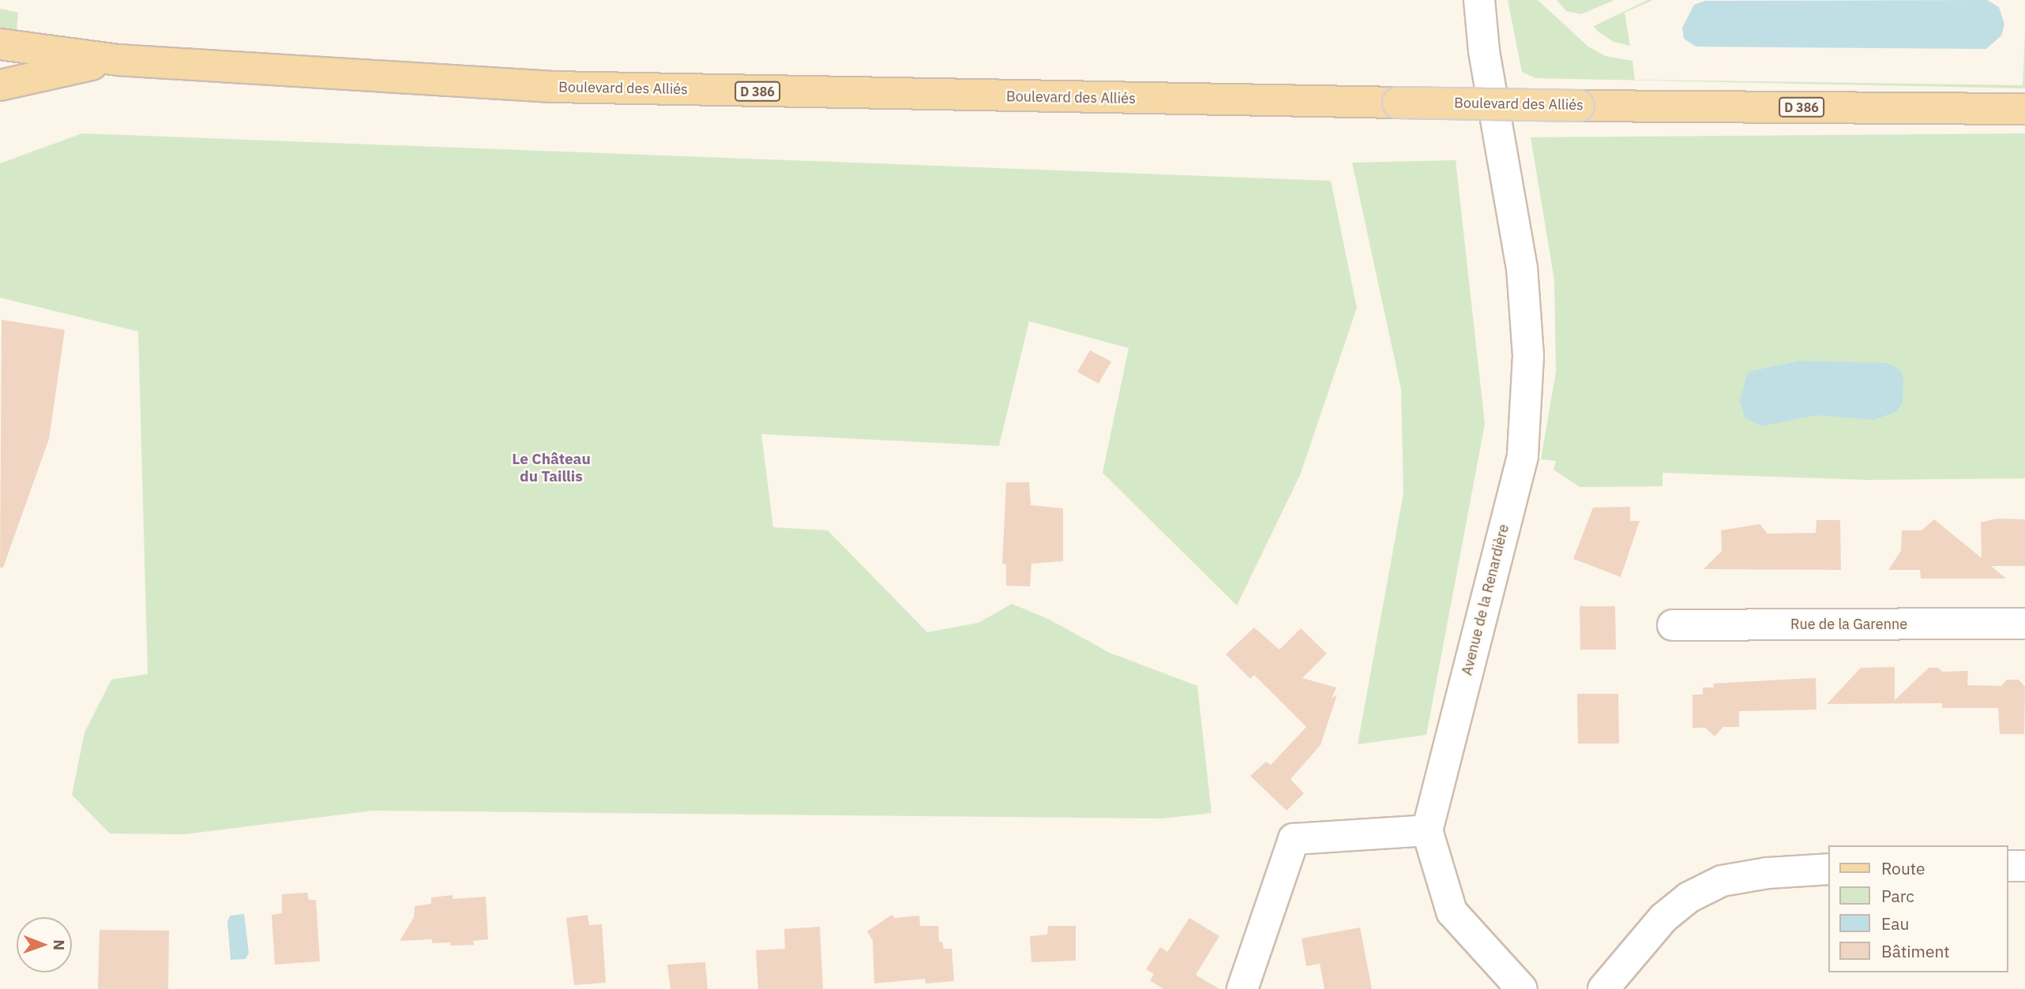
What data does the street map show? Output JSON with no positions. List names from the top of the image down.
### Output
{
  "streets": {
    "main road": ["Boulevard des Alliés", "D 386"],
    "street": ["Avenue de la Renardière", "Rue de la Garenne"]
  },
  "districts": ["Le Château du Taillis"],
  "legend": [
    "Route",
    "Parc",
    "Eau",
    "Bâtiment"
  ],
  "north": "right"
}
